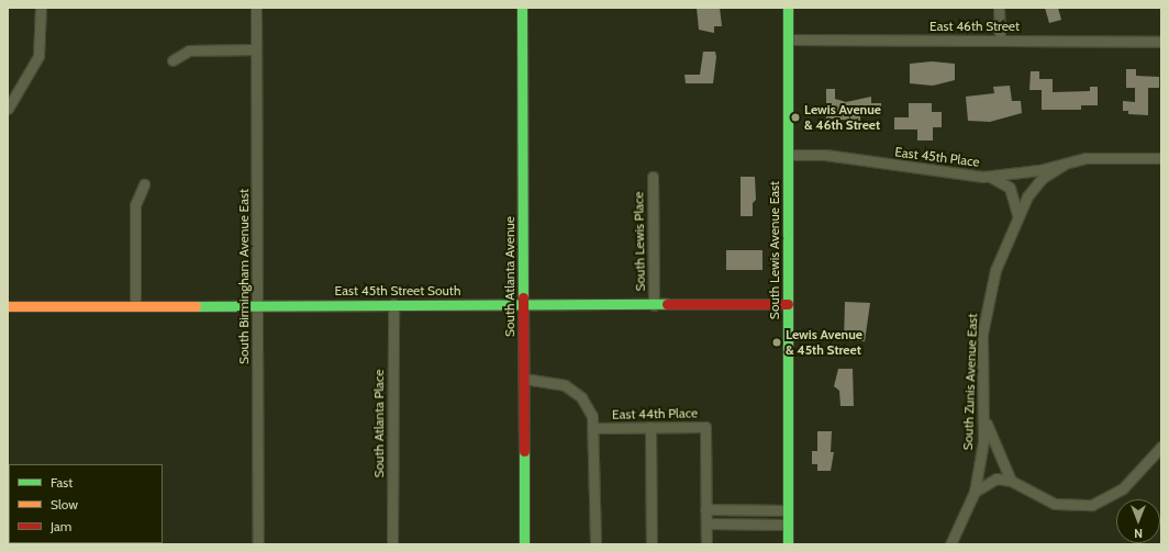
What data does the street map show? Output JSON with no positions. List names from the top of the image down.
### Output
{
  "streets": {
    "street": [
      "East 46th Street",
      "East 45th Place",
      "South Lewis Place",
      "South Lewis Avenue East",
      "South Birmingham Avenue East",
      "South Atlanta Avenue",
      "East 45th Street South",
      "South Zunis Avenue East",
      "East 44th Place",
      "South Atlanta Place"
    ]
  },
  "crossings": [
    ["East 46th Street", "South Lewis Avenue East"],
    ["East 45th Place", "South Lewis Avenue East"],
    ["East 45th Place", "South Zunis Avenue East"],
    ["South Lewis Place", "East 45th Street South"],
    ["South Lewis Avenue East", "East 45th Street South"],
    ["South Birmingham Avenue East", "East 45th Street South"],
    ["South Atlanta Avenue", "East 45th Street South"],
    ["South Atlanta Avenue", "East 44th Place"],
    ["East 45th Street South", "South Atlanta Place"]
  ],
  "places": ["Lewis Avenue & 46th Street", "Lewis Avenue & 45th Street"],
  "legend": ["Fast", "Slow", "Jam"],
  "north": "bottom"
}
